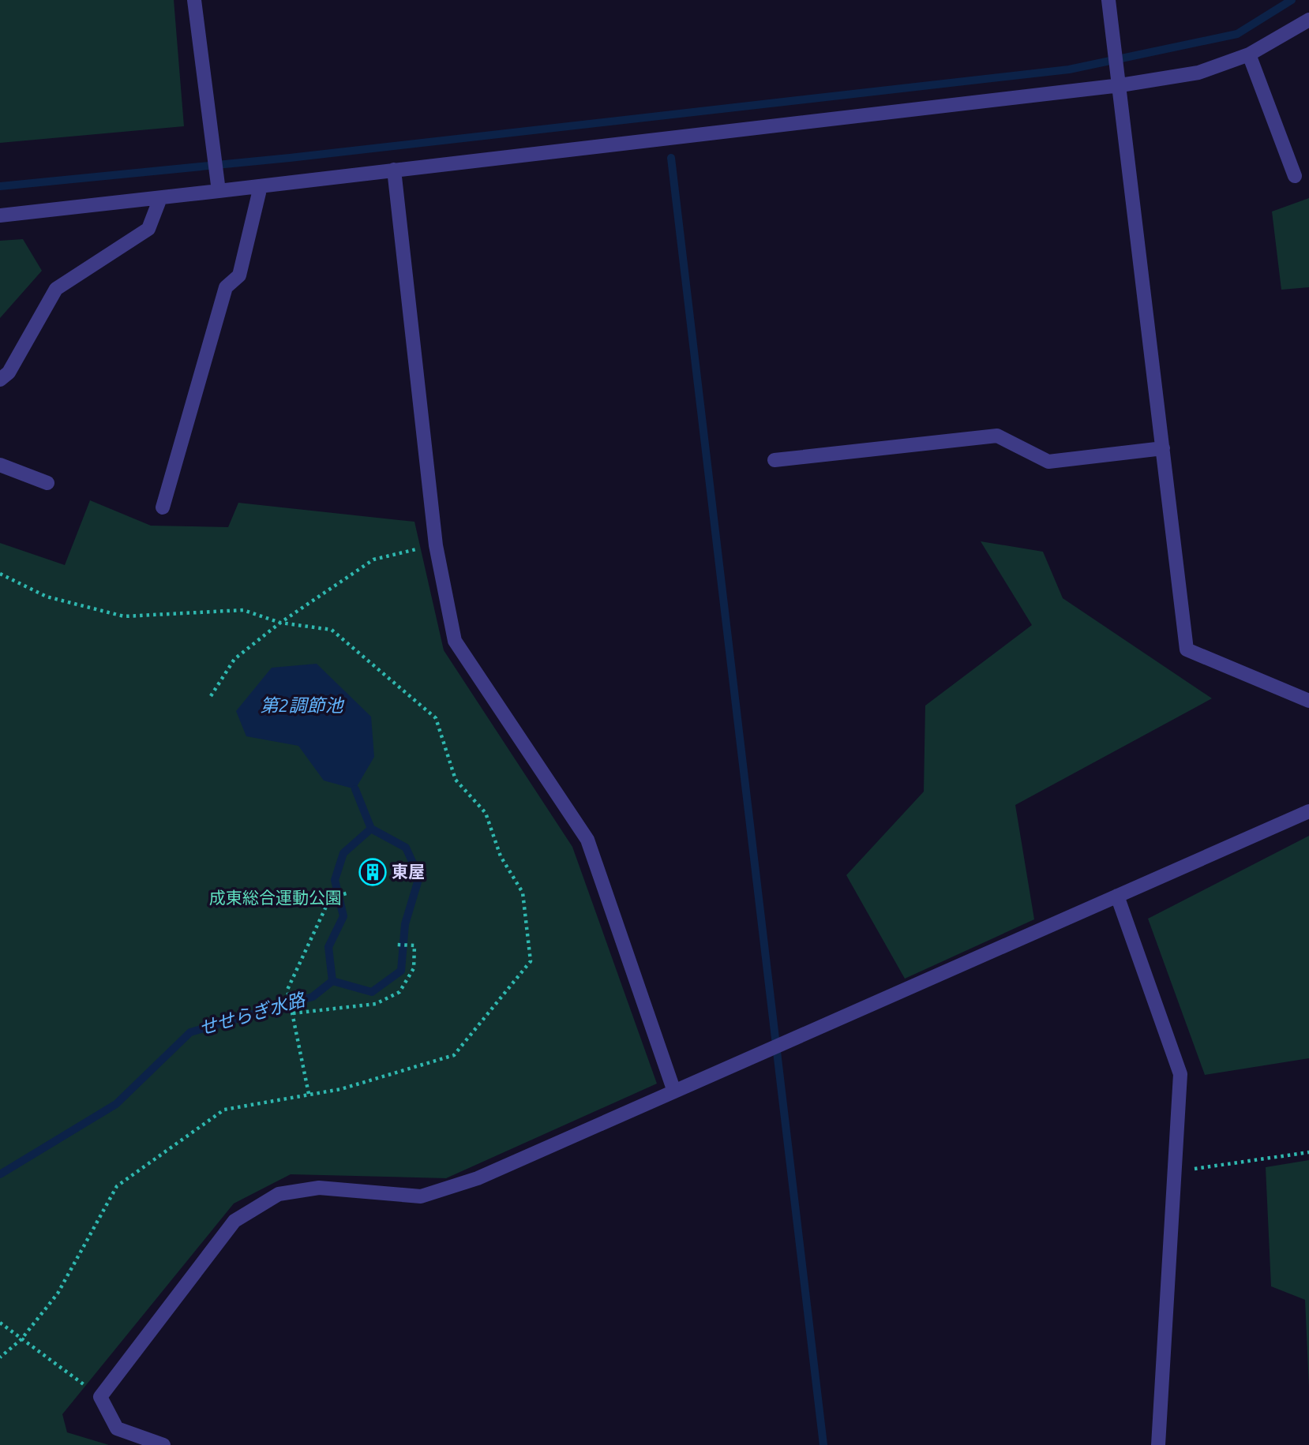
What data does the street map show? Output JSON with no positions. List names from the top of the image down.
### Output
{
  "water": ["第2調節池", "せせらぎ水路"],
  "parks": ["成東総合運動公園"],
  "places": {
    "building": ["東屋"]
  }
}
